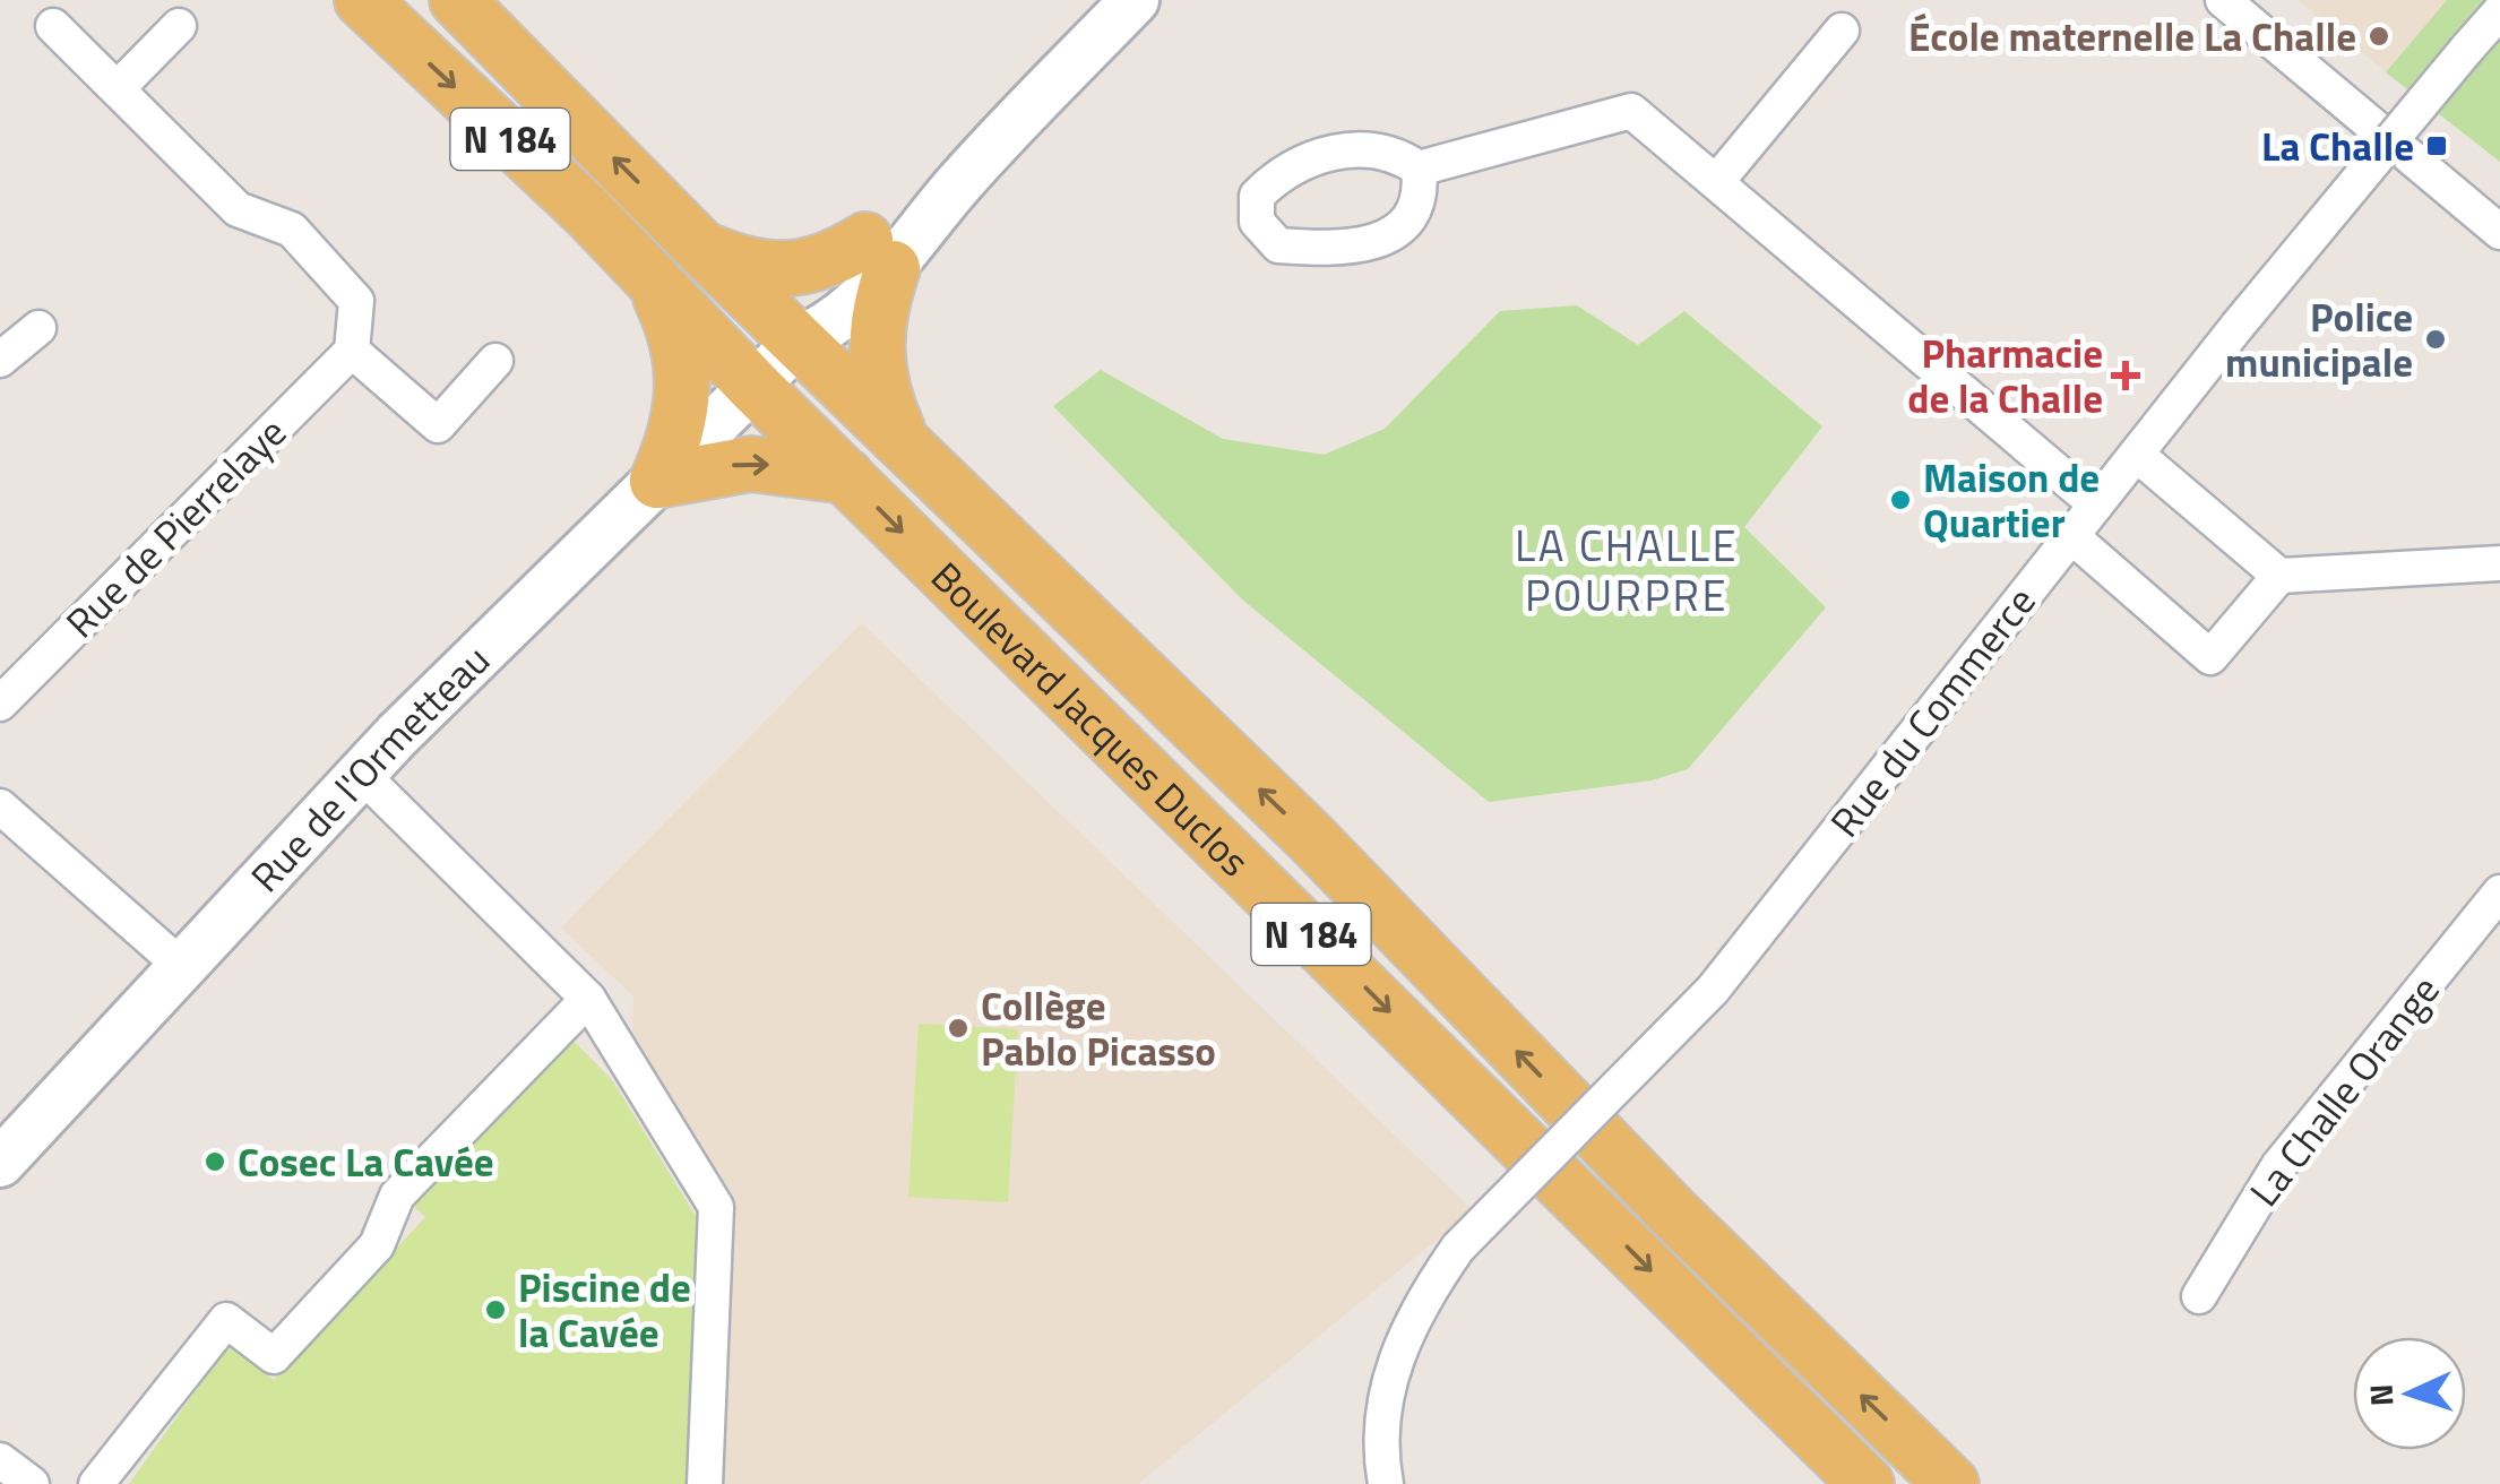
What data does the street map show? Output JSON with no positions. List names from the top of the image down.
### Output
{
  "streets": {
    "main road": ["N 184", "Boulevard Jacques Duclos"],
    "street": [
      "Rue de Pierrelaye",
      "Rue du Commerce",
      "Rue de l'Ormetteau",
      "La Challe Orange"
    ]
  },
  "crossings": [
    ["N 184", "Boulevard Jacques Duclos"],
    ["N 184", "Rue de l'Ormetteau"],
    ["Boulevard Jacques Duclos", "Rue de l'Ormetteau"]
  ],
  "districts": ["LA CHALLE POURPRE"],
  "places": {
    "other": [
      "École maternelle La Challe",
      "Police municipale",
      "Maison de Quartier",
      "Collège Pablo Picasso",
      "Cosec La Cavée",
      "Piscine de la Cavée"
    ],
    "transit": ["La Challe"],
    "health": ["Pharmacie de la Challe"]
  },
  "north": "left"
}
